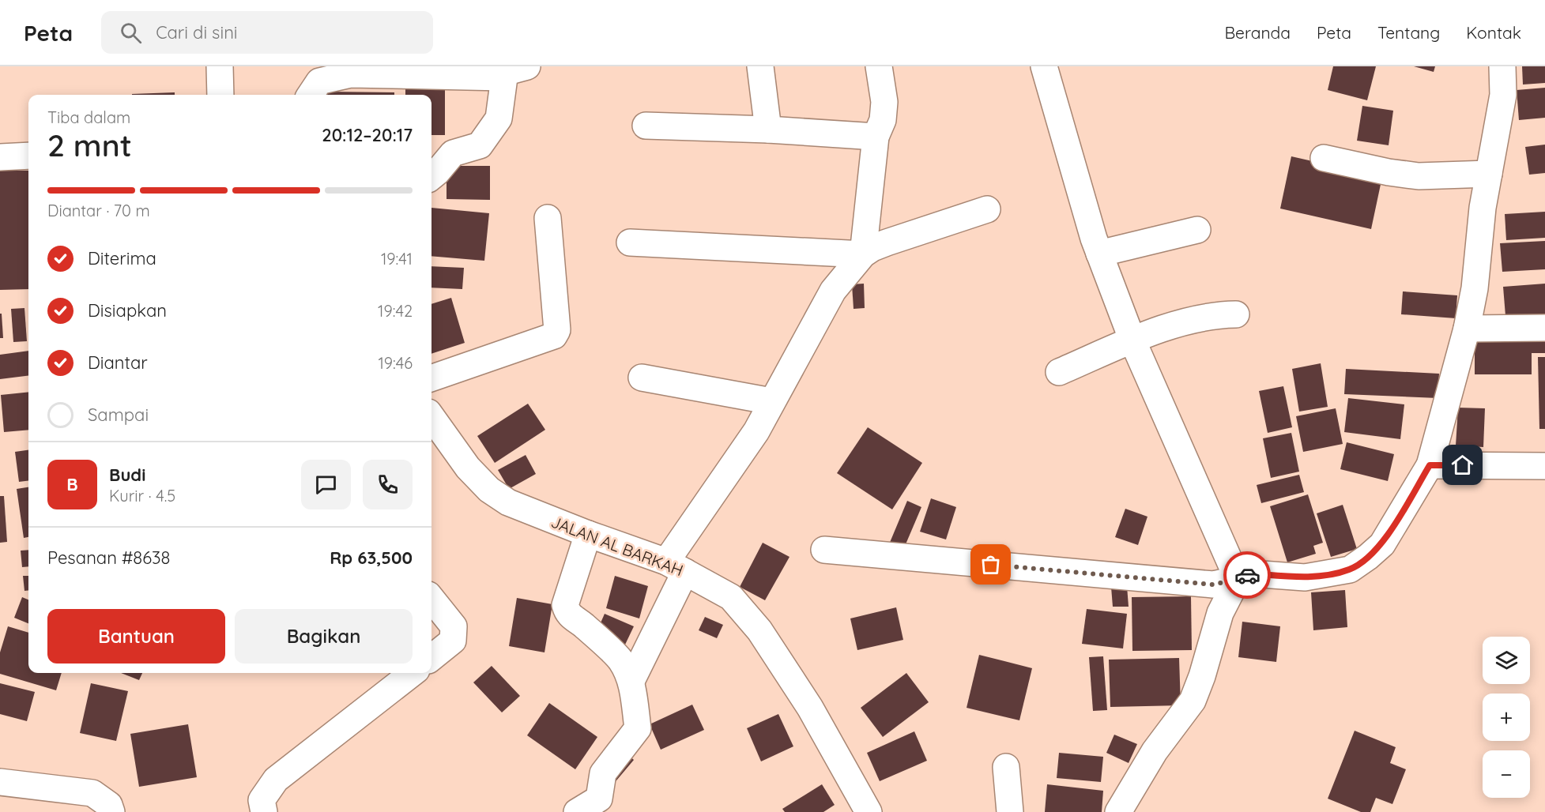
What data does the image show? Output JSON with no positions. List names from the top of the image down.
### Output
{
  "streets": {
    "street": ["JALAN AL BARKAH"]
  },
  "page": {
    "header": "Peta",
    "search": "Cari di sini",
    "nav": [
      "Beranda",
      "Peta",
      "Tentang",
      "Kontak"
    ],
    "heading": ["2 mnt", "Tiba dalam", "20:12–20:17"],
    "panel": [
      "Budi",
      "Kurir · 4.5",
      "Pesanan #8638",
      "Rp 63,500"
    ],
    "bar": "Diantar · 70 m",
    "list": [
      ["Diterima", "19:41"],
      ["Disiapkan", "19:42"],
      ["Diantar", "19:46"],
      "Sampai"
    ],
    "round": "B",
    "buttons": ["Bantuan", "Bagikan"],
    "map_buttons": ["+", "−"]
  }
}
